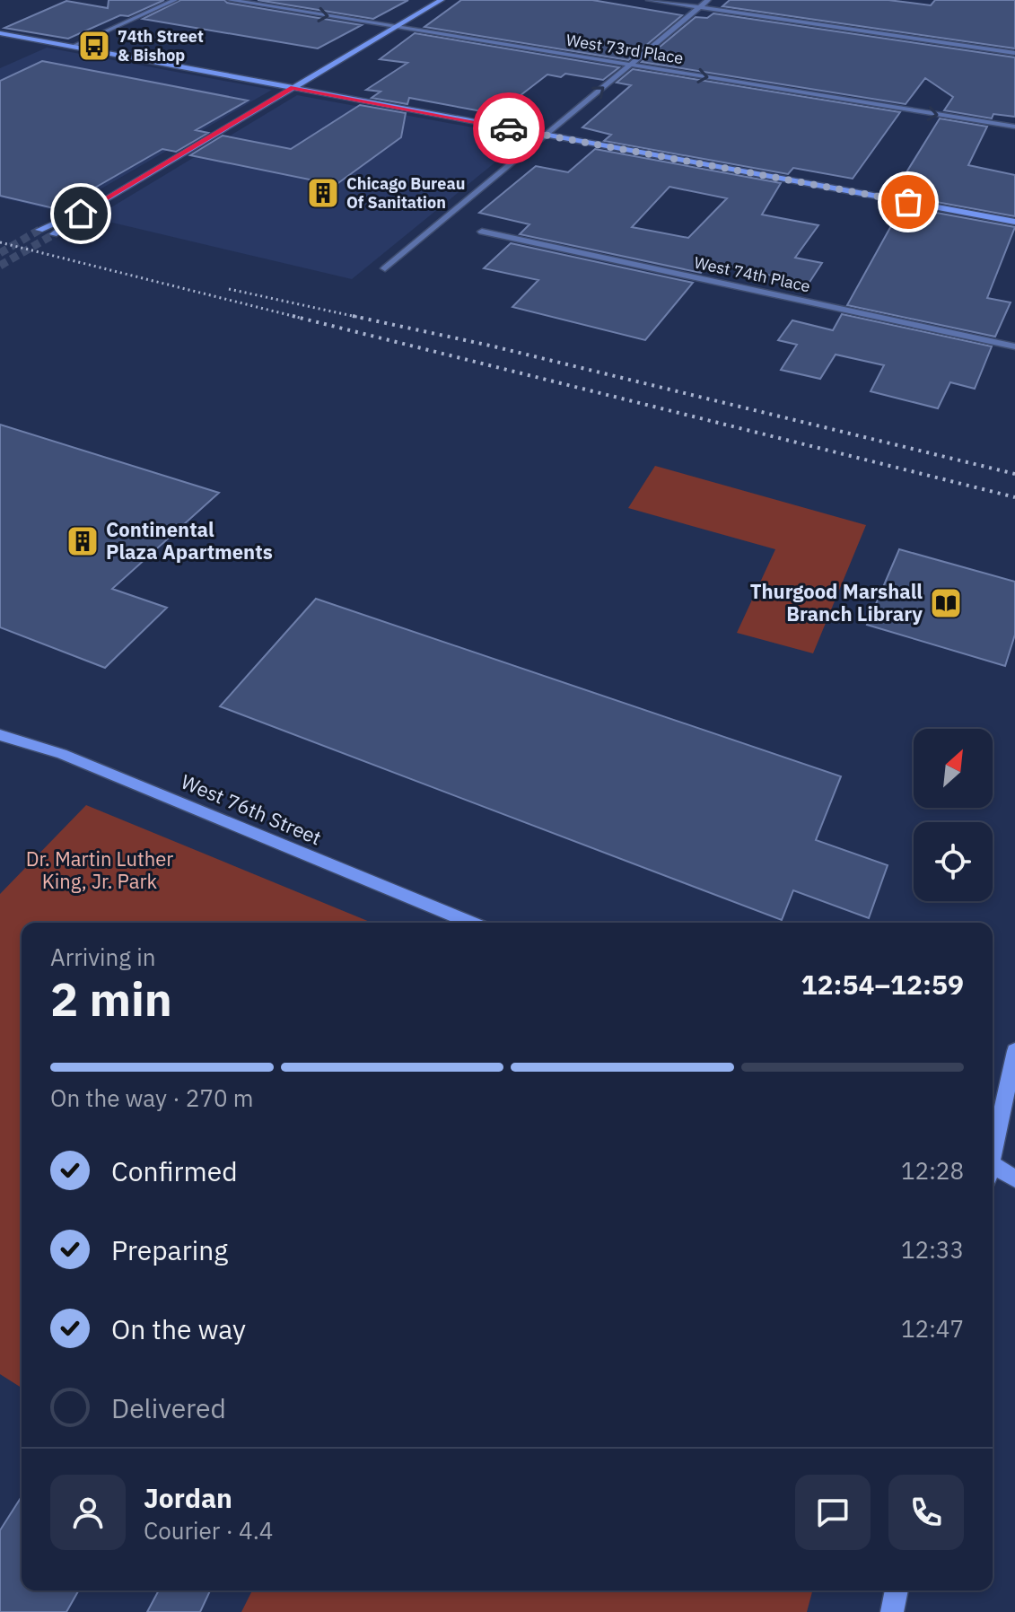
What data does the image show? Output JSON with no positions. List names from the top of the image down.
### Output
{
  "streets": {
    "street": ["West 73rd Place", "West 74th Place", "West 76th Street"]
  },
  "parks": ["Dr. Martin Luther King, Jr. Park"],
  "places": {
    "bus stop": ["74th Street & Bishop"],
    "building": ["Chicago Bureau Of Sanitation", "Continental Plaza Apartments"],
    "library": ["Thurgood Marshall Branch Library"]
  },
  "north": "top right",
  "page": {
    "heading": ["2 min", "Arriving in", "12:54–12:59"],
    "panel": ["Jordan", "Courier · 4.4"],
    "bar": "On the way · 270 m",
    "list": [
      ["Confirmed", "12:28"],
      ["Preparing", "12:33"],
      ["On the way", "12:47"],
      "Delivered"
    ]
  }
}
